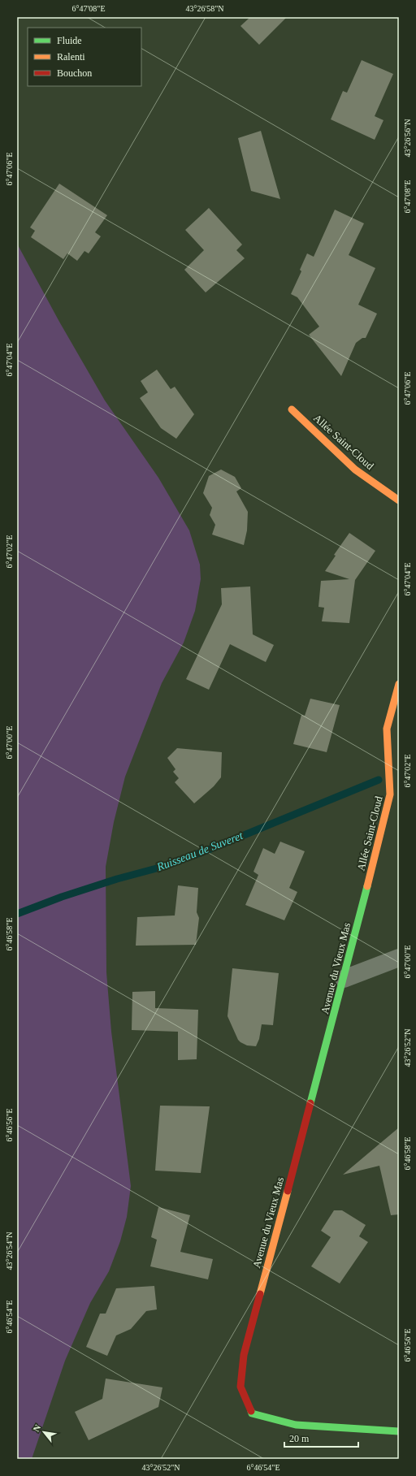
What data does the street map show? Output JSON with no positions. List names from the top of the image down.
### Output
{
  "streets": {
    "street": ["Allée Saint-Cloud", "Avenue du Vieux Mas"]
  },
  "crossings": [
    ["Allée Saint-Cloud", "Avenue du Vieux Mas"]
  ],
  "water": ["Ruisseau de Suveret"],
  "legend": ["Fluide", "Ralenti", "Bouchon"],
  "scale_bar": "20 m",
  "north": "top left",
  "coordinates": [
    "6°47'08\"E",
    "43°26'58\"N",
    "43°26'56\"N",
    "6°47'06\"E",
    "6°47'04\"E",
    "6°47'02\"E",
    "6°47'00\"E",
    "6°46'58\"E",
    "43°26'52\"N",
    "6°46'56\"E",
    "43°26'54\"N",
    "6°46'54\"E"
  ]
}
